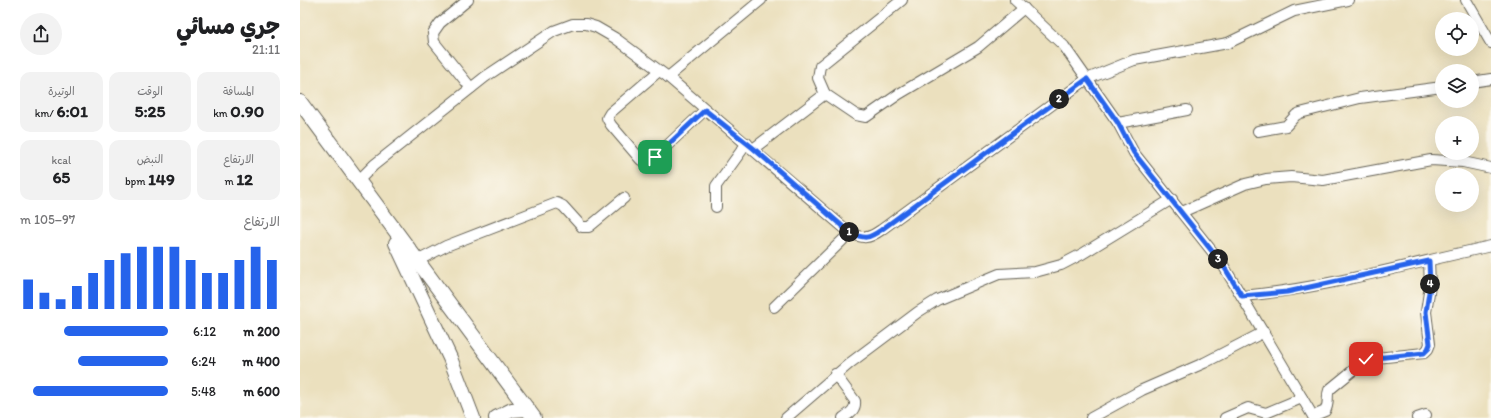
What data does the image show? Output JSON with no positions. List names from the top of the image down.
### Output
{
  "page": {
    "heading": ["جري مسائي", "21:11"],
    "map_buttons": ["+", "−"],
    "stats": [
      ["المسافة", "0.90 km"],
      ["الوقت", "5:25"],
      ["الوتيرة", "6:01 /km"],
      ["الارتفاع", "12 m"],
      ["النبض", "149 bpm"],
      ["kcal", "65"]
    ],
    "pins": [
      "2",
      "1",
      "3",
      "4"
    ],
    "chart": ["الارتفاع", "97–105 m"],
    "list": [
      {
        "name": "200 m",
        "note": "6:12"
      },
      {
        "name": "400 m",
        "note": "6:24"
      },
      {
        "name": "600 m",
        "note": "5:48"
      }
    ]
  }
}
